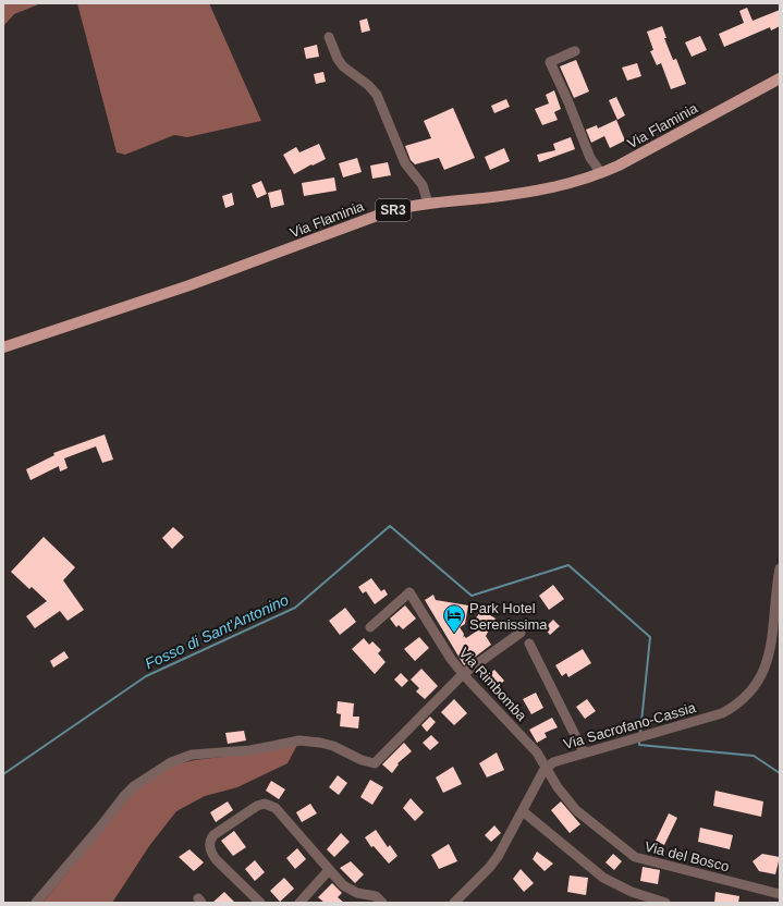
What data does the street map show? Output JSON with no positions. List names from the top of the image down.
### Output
{
  "streets": {
    "main road": ["Via Flaminia", "SR3"],
    "street": ["Via Rimbomba", "Via Sacrofano-Cassia", "Via del Bosco"]
  },
  "crossings": [
    ["Via Rimbomba", "Via Sacrofano-Cassia"],
    ["Via Rimbomba", "Via del Bosco"],
    ["Via Sacrofano-Cassia", "Via del Bosco"]
  ],
  "water": ["Fosso di Sant'Antonino"],
  "places": {
    "hotel": ["Park Hotel Serenissima"]
  }
}
